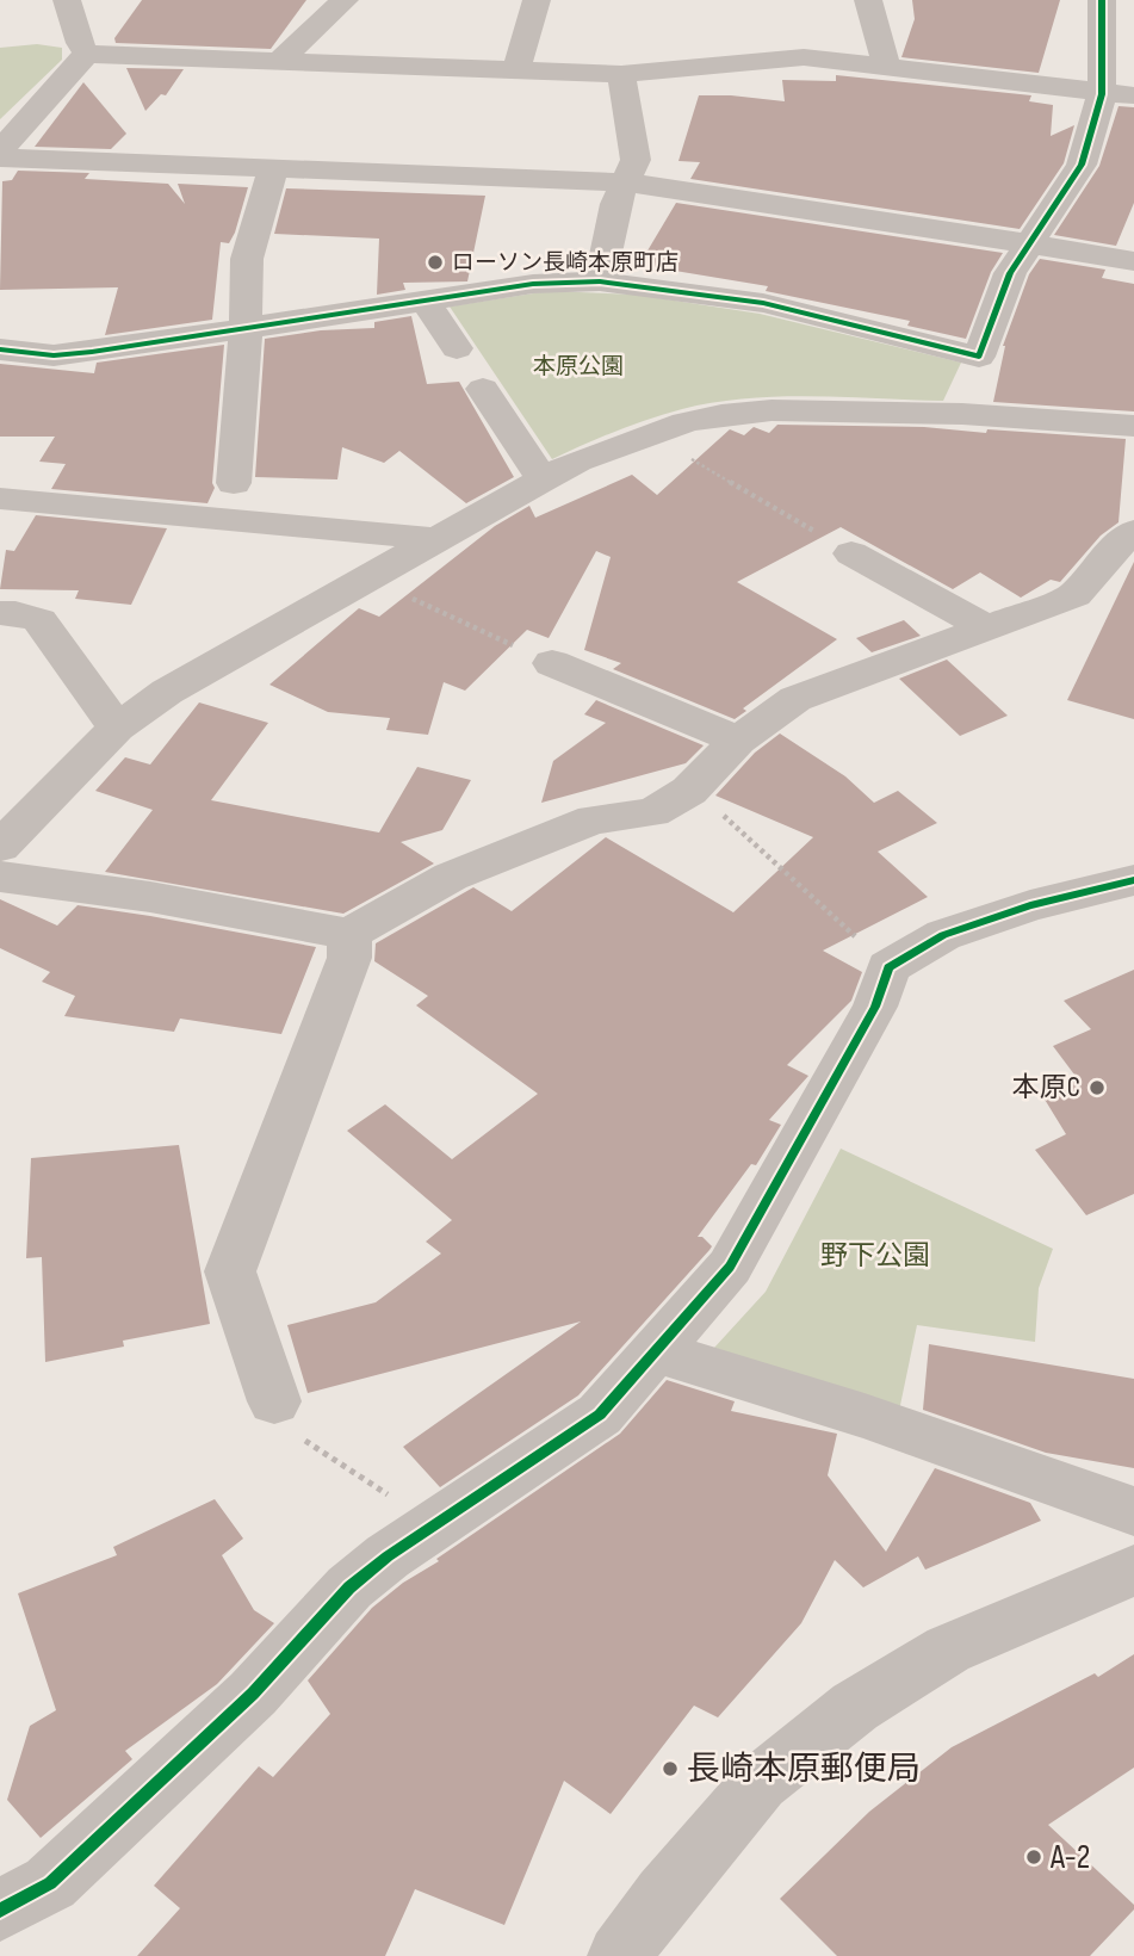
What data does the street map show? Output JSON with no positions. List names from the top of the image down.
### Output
{
  "parks": ["本原公園", "野下公園"],
  "places": [
    "ローソン長崎本原町店",
    "本原C",
    "長崎本原郵便局",
    "A-2"
  ]
}
